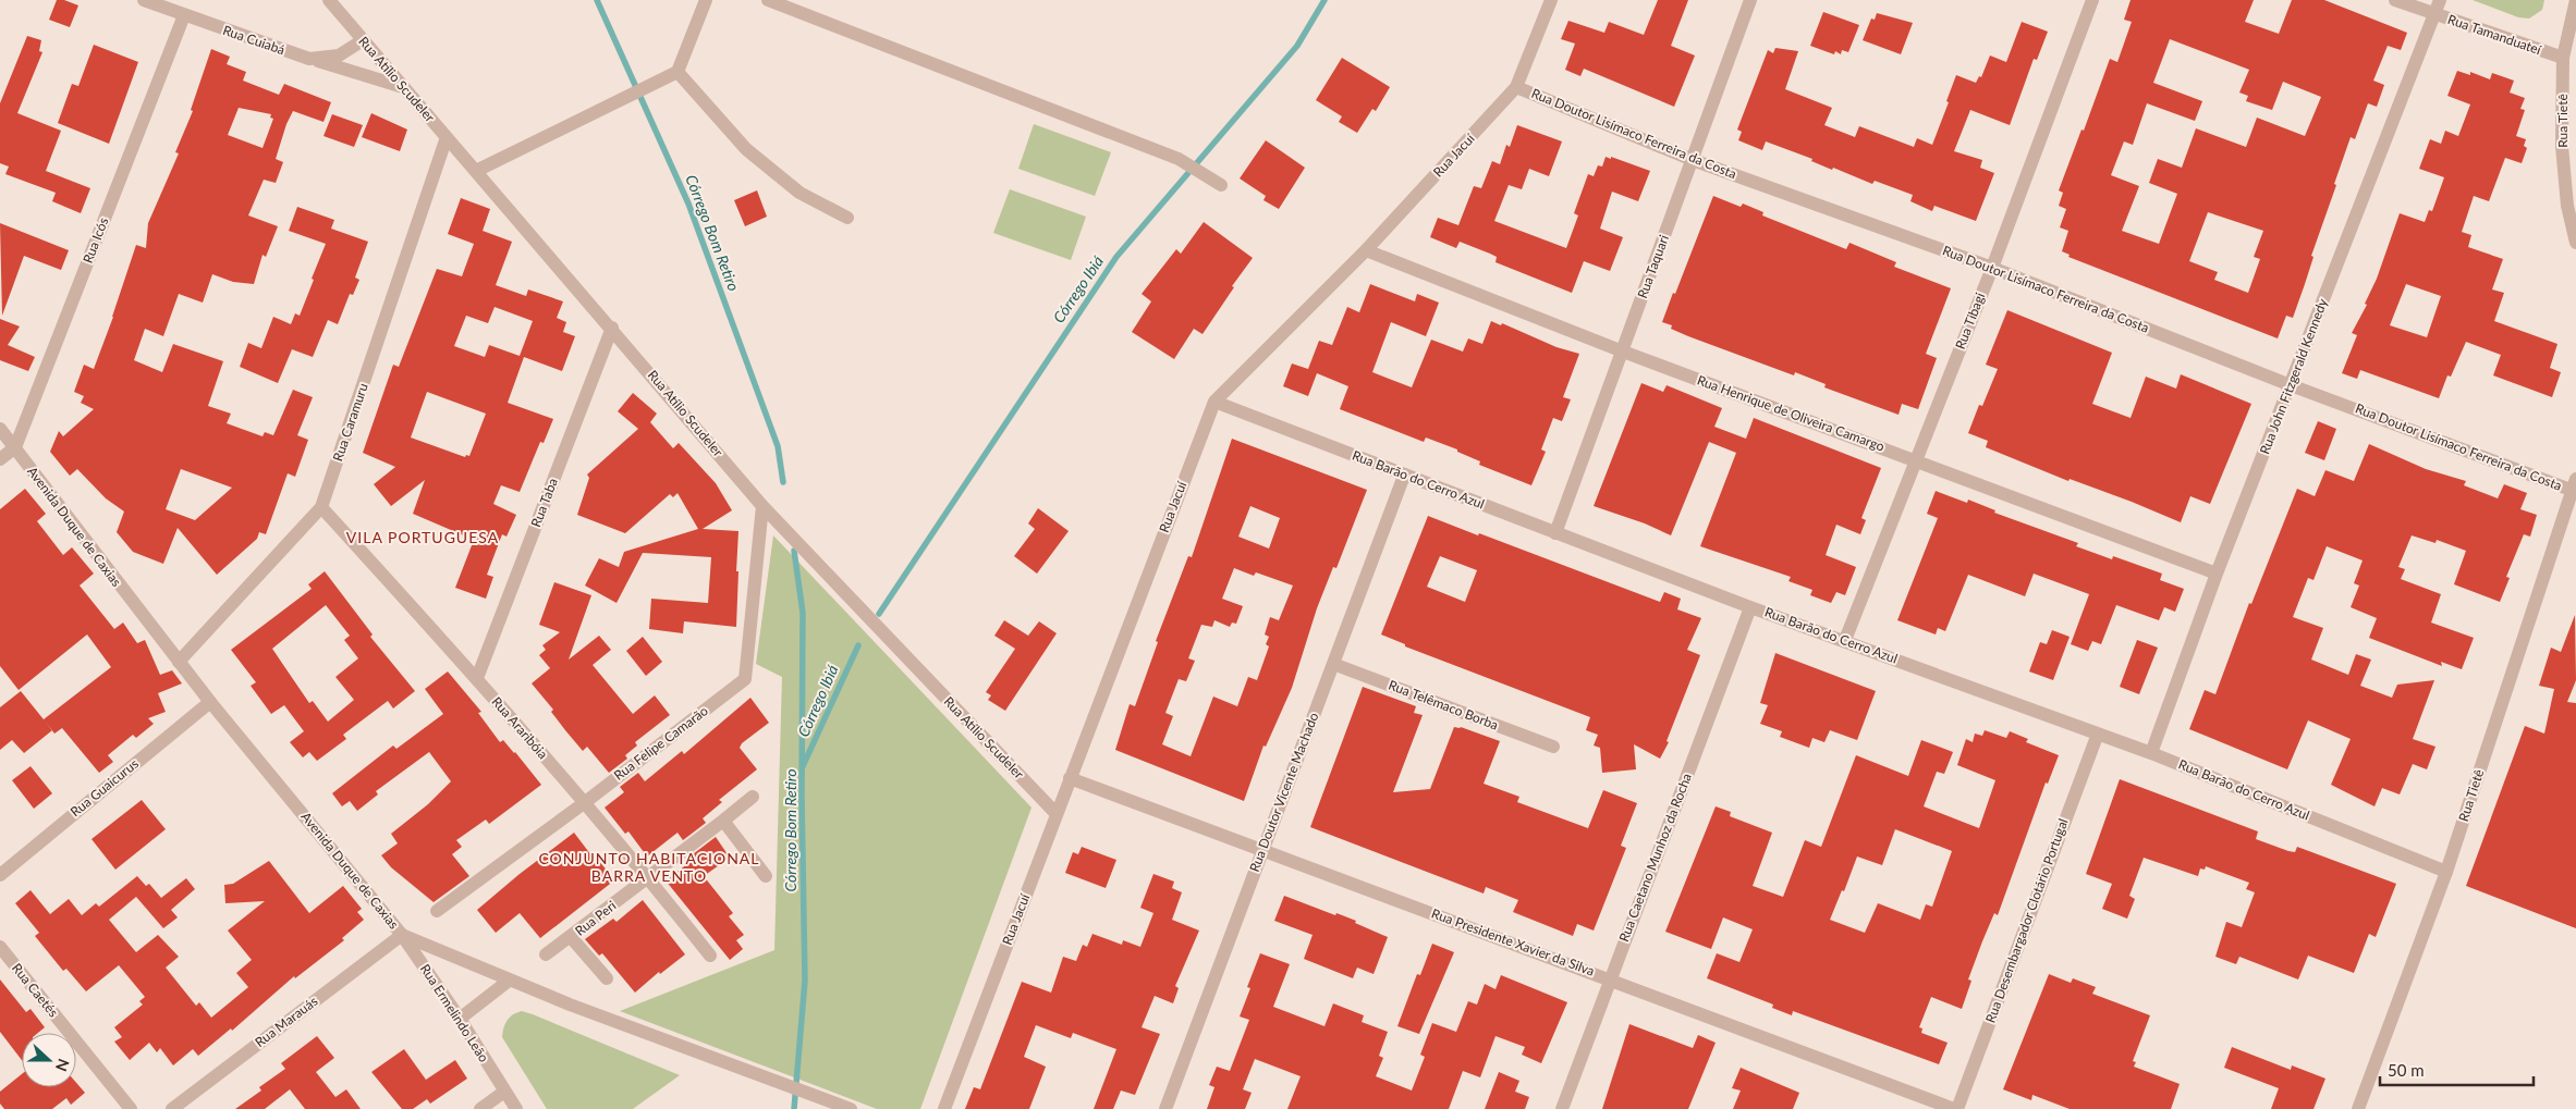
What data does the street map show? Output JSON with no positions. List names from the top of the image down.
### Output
{
  "streets": {
    "street": [
      "Rua Tamanduateí",
      "Rua Cuiabá",
      "Rua Atílio Scudeler",
      "Rua Tietê",
      "Rua Doutor Lisímaco Ferreira da Costa",
      "Rua Jacuí",
      "Rua Icós",
      "Rua Taquari",
      "Rua Tibagi",
      "Rua John Fitzgerald Kennedy",
      "Rua Henrique de Oliveira Camargo",
      "Rua Caramuru",
      "Rua Barão do Cerro Azul",
      "Rua Taba",
      "Avenida Duque de Caxias",
      "Rua Telêmaco Borba",
      "Rua Araribóia",
      "Rua Felipe Camarão",
      "Rua Guaicurus",
      "Rua Doutor Vicente Machado",
      "Rua Caetano Munhoz da Rocha",
      "Rua Peri",
      "Rua Desembargador Clotário Portugal",
      "Rua Presidente Xavier da Silva",
      "Rua Caetés",
      "Rua Ermelindo Leão",
      "Rua Marauás"
    ]
  },
  "crossings": [
    ["Rua Tamanduateí", "Rua Tietê"],
    ["Rua Tamanduateí", "Rua John Fitzgerald Kennedy"],
    ["Rua Cuiabá", "Rua Atílio Scudeler"],
    ["Rua Cuiabá", "Rua Icós"],
    ["Rua Atílio Scudeler", "Rua Jacuí"],
    ["Rua Atílio Scudeler", "Rua Caramuru"],
    ["Rua Atílio Scudeler", "Rua Taba"],
    ["Rua Atílio Scudeler", "Rua Felipe Camarão"],
    ["Rua Tietê", "Rua Doutor Lisímaco Ferreira da Costa"],
    ["Rua Tietê", "Rua Barão do Cerro Azul"],
    ["Rua Doutor Lisímaco Ferreira da Costa", "Rua Jacuí"],
    ["Rua Doutor Lisímaco Ferreira da Costa", "Rua Taquari"],
    ["Rua Doutor Lisímaco Ferreira da Costa", "Rua Tibagi"],
    ["Rua Doutor Lisímaco Ferreira da Costa", "Rua John Fitzgerald Kennedy"],
    ["Rua Jacuí", "Rua Henrique de Oliveira Camargo"],
    ["Rua Jacuí", "Rua Barão do Cerro Azul"],
    ["Rua Jacuí", "Rua Presidente Xavier da Silva"],
    ["Rua Icós", "Avenida Duque de Caxias"],
    ["Rua Taquari", "Rua Henrique de Oliveira Camargo"],
    ["Rua Taquari", "Rua Barão do Cerro Azul"],
    ["Rua Tibagi", "Rua Henrique de Oliveira Camargo"],
    ["Rua Tibagi", "Rua Barão do Cerro Azul"],
    ["Rua John Fitzgerald Kennedy", "Rua Henrique de Oliveira Camargo"],
    ["Rua John Fitzgerald Kennedy", "Rua Barão do Cerro Azul"],
    ["Rua Caramuru", "Avenida Duque de Caxias"],
    ["Rua Caramuru", "Rua Araribóia"],
    ["Rua Barão do Cerro Azul", "Rua Doutor Vicente Machado"],
    ["Rua Barão do Cerro Azul", "Rua Caetano Munhoz da Rocha"],
    ["Rua Barão do Cerro Azul", "Rua Desembargador Clotário Portugal"],
    ["Rua Taba", "Rua Araribóia"],
    ["Avenida Duque de Caxias", "Rua Guaicurus"],
    ["Avenida Duque de Caxias", "Rua Ermelindo Leão"],
    ["Avenida Duque de Caxias", "Rua Marauás"],
    ["Rua Telêmaco Borba", "Rua Doutor Vicente Machado"],
    ["Rua Araribóia", "Rua Felipe Camarão"],
    ["Rua Araribóia", "Rua Peri"],
    ["Rua Doutor Vicente Machado", "Rua Presidente Xavier da Silva"],
    ["Rua Caetano Munhoz da Rocha", "Rua Presidente Xavier da Silva"],
    ["Rua Desembargador Clotário Portugal", "Rua Presidente Xavier da Silva"],
    ["Rua Ermelindo Leão", "Rua Marauás"]
  ],
  "districts": ["VILA PORTUGUESA", "CONJUNTO HABITACIONAL BARRA VENTO"],
  "water": ["Córrego Bom Retiro", "Córrego Ibiá"],
  "scale_bar": "50 m",
  "north": "right"
}
